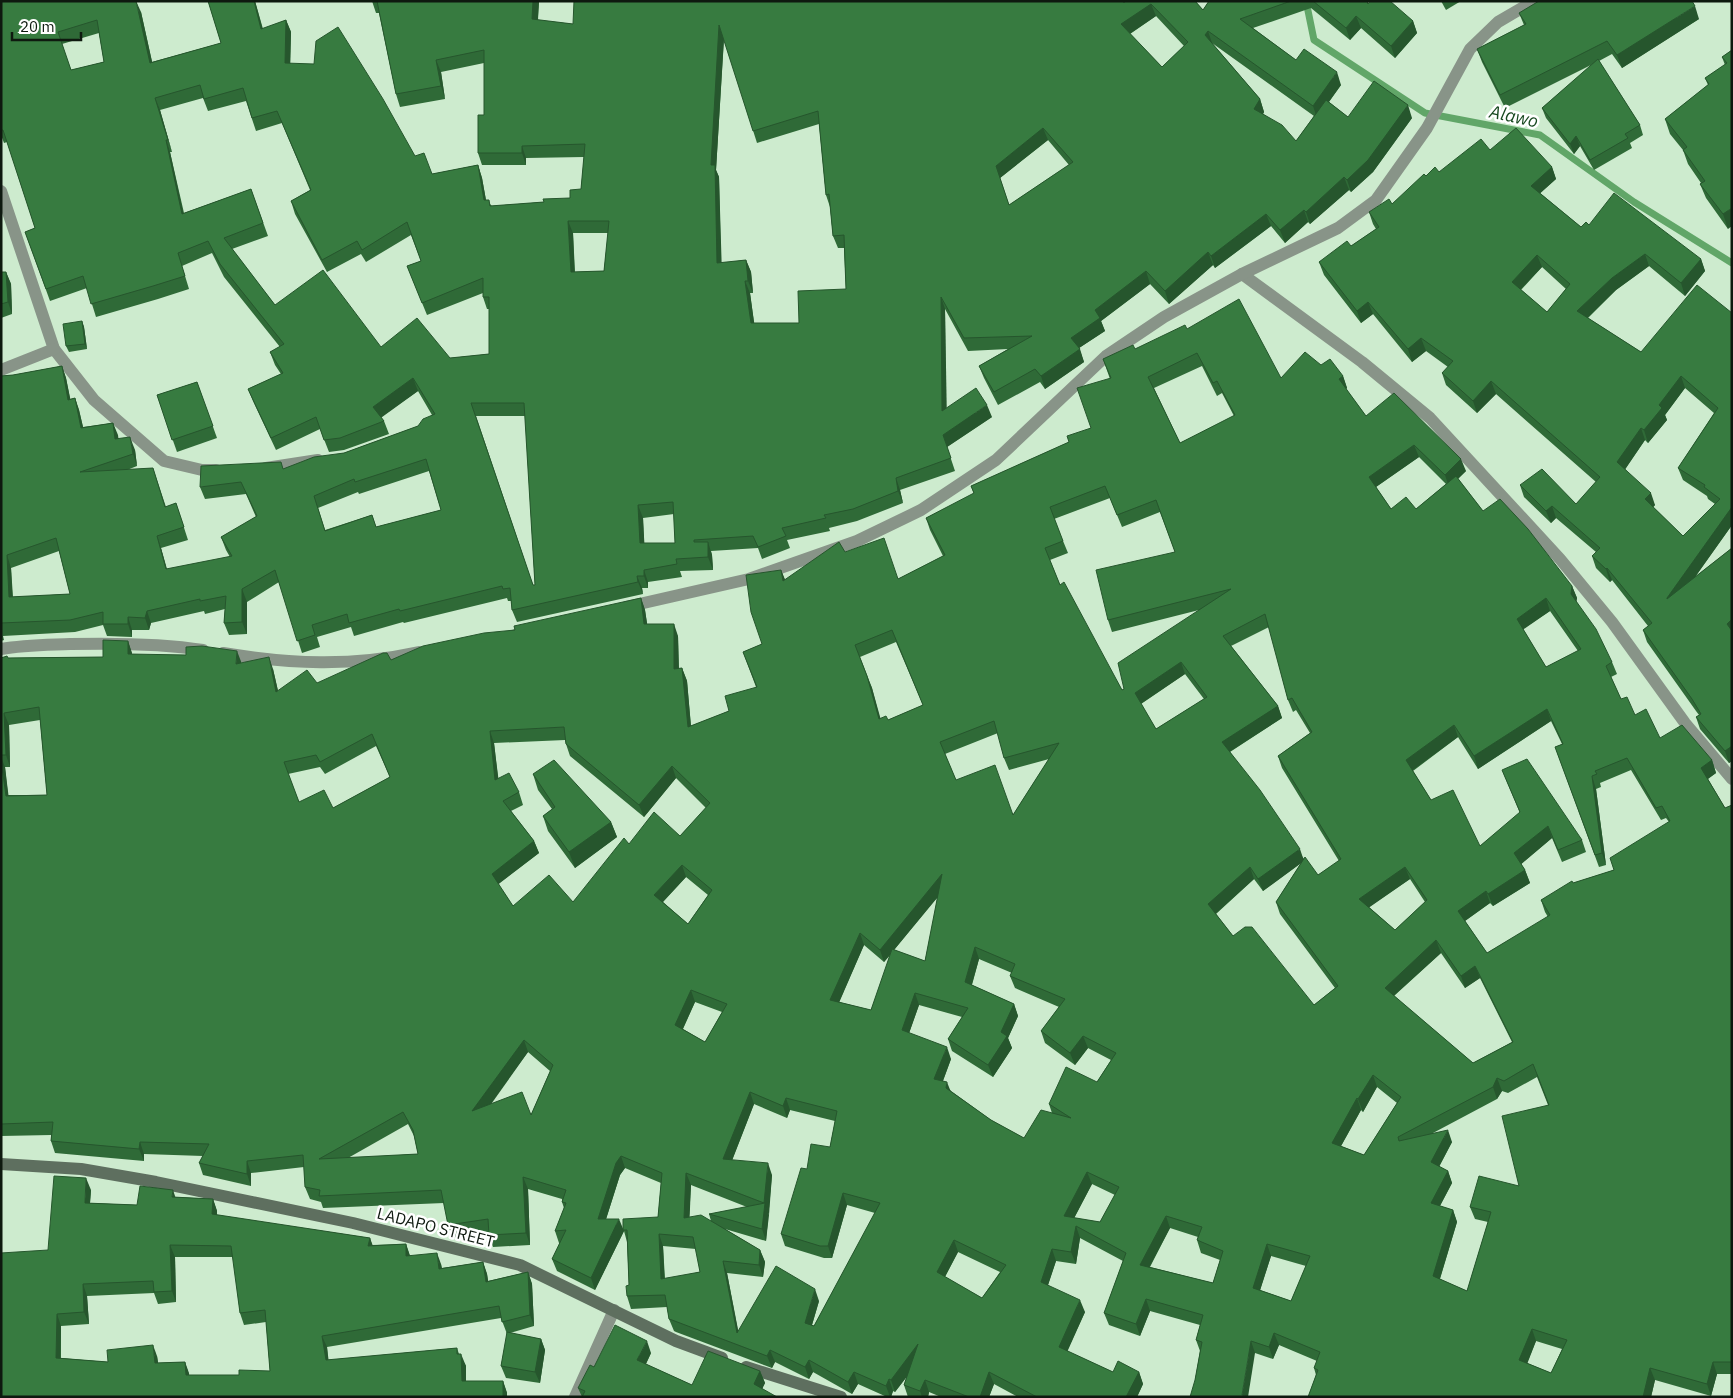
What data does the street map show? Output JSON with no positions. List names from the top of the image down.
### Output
{
  "streets": {
    "main road": ["LADAPO STREET"]
  },
  "water": ["Alawo"],
  "scale_bar": "20 m"
}
